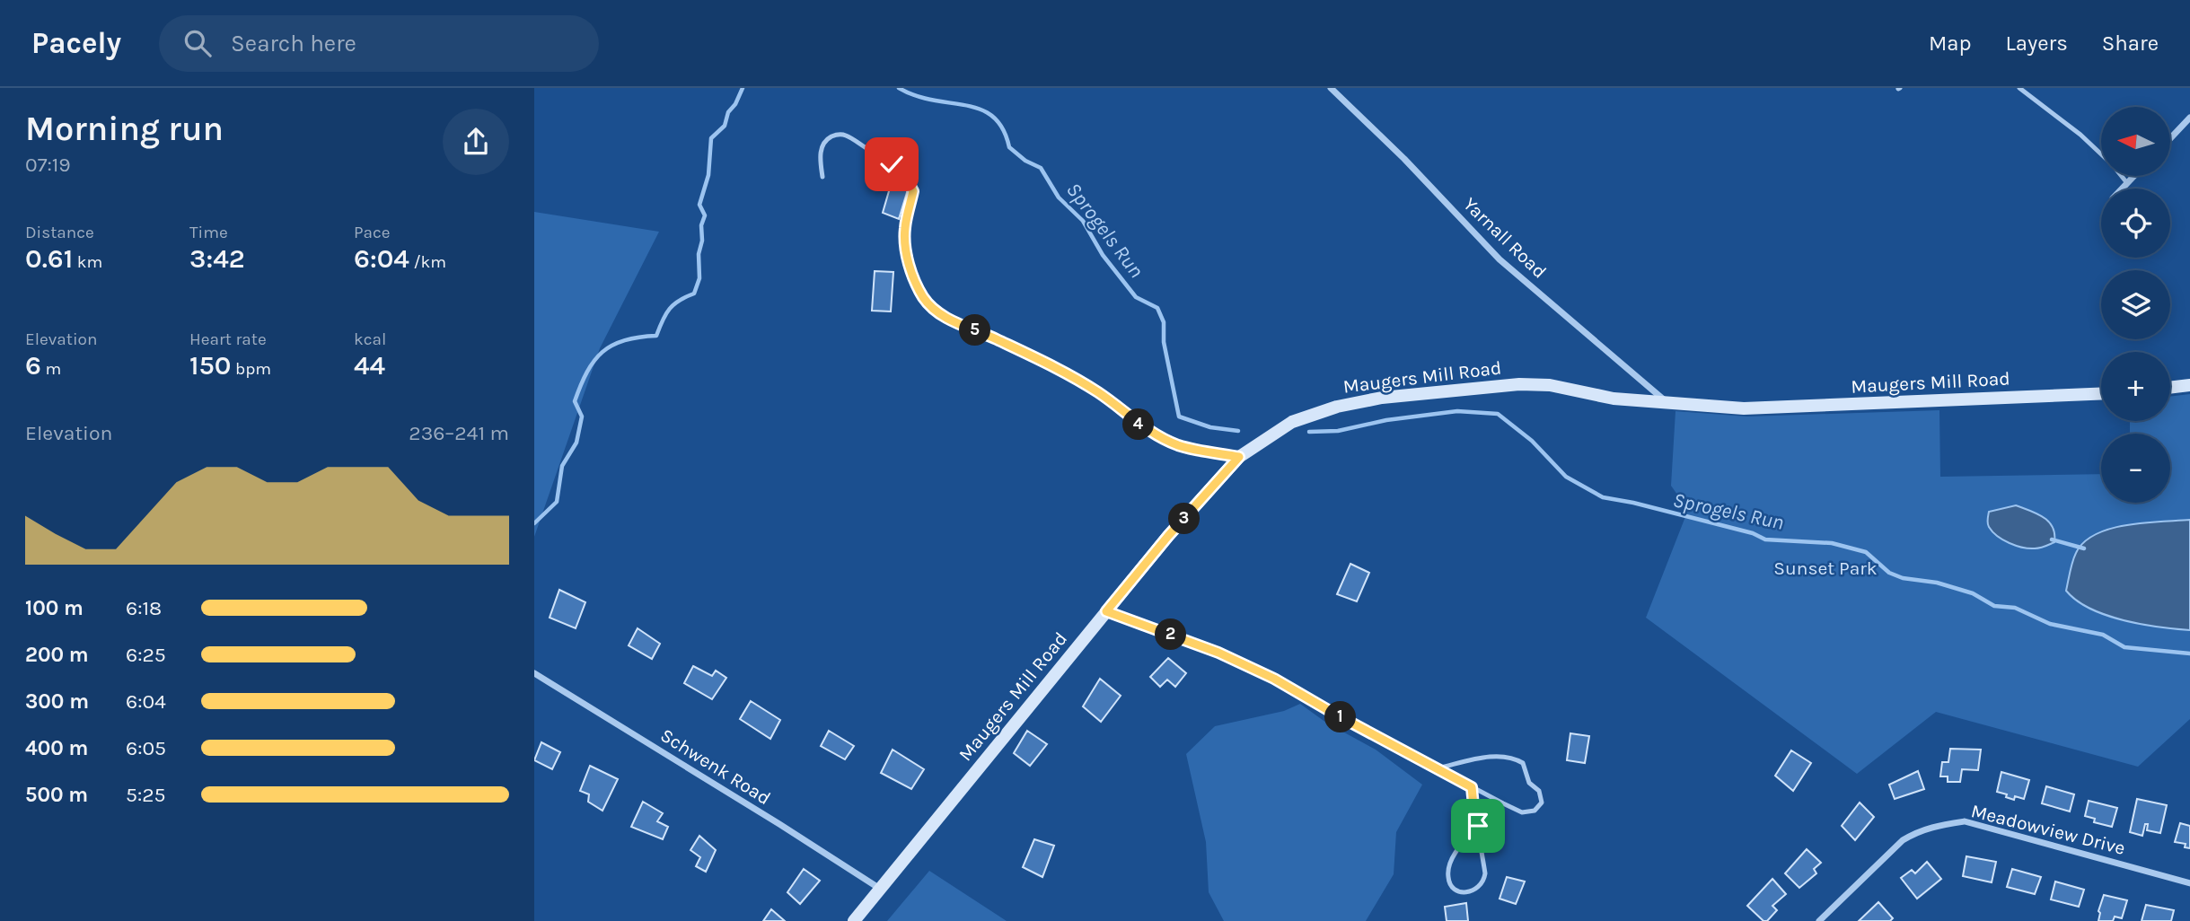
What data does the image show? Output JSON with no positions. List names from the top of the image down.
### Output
{
  "streets": {
    "street": [
      "Yarnall Road",
      "Maugers Mill Road",
      "Schwenk Road",
      "Meadowview Drive"
    ]
  },
  "crossings": [
    ["Yarnall Road", "Maugers Mill Road"],
    ["Maugers Mill Road", "Schwenk Road"]
  ],
  "water": ["Sprogels Run"],
  "parks": ["Sunset Park"],
  "north": "left",
  "page": {
    "header": "Pacely",
    "search": "Search here",
    "nav": ["Map", "Layers", "Share"],
    "heading": ["Morning run", "07:19"],
    "map_buttons": ["+", "−"],
    "stats": [
      ["Distance", "0.61 km"],
      ["Time", "3:42"],
      ["Pace", "6:04 /km"],
      ["Elevation", "6 m"],
      ["Heart rate", "150 bpm"],
      ["kcal", "44"]
    ],
    "pins": [
      "5",
      "4",
      "3",
      "2",
      "1"
    ],
    "chart": ["Elevation", "236–241 m"],
    "list": [
      {
        "name": "100 m",
        "note": "6:18"
      },
      {
        "name": "200 m",
        "note": "6:25"
      },
      {
        "name": "300 m",
        "note": "6:04"
      },
      {
        "name": "400 m",
        "note": "6:05"
      },
      {
        "name": "500 m",
        "note": "5:25"
      }
    ]
  }
}
